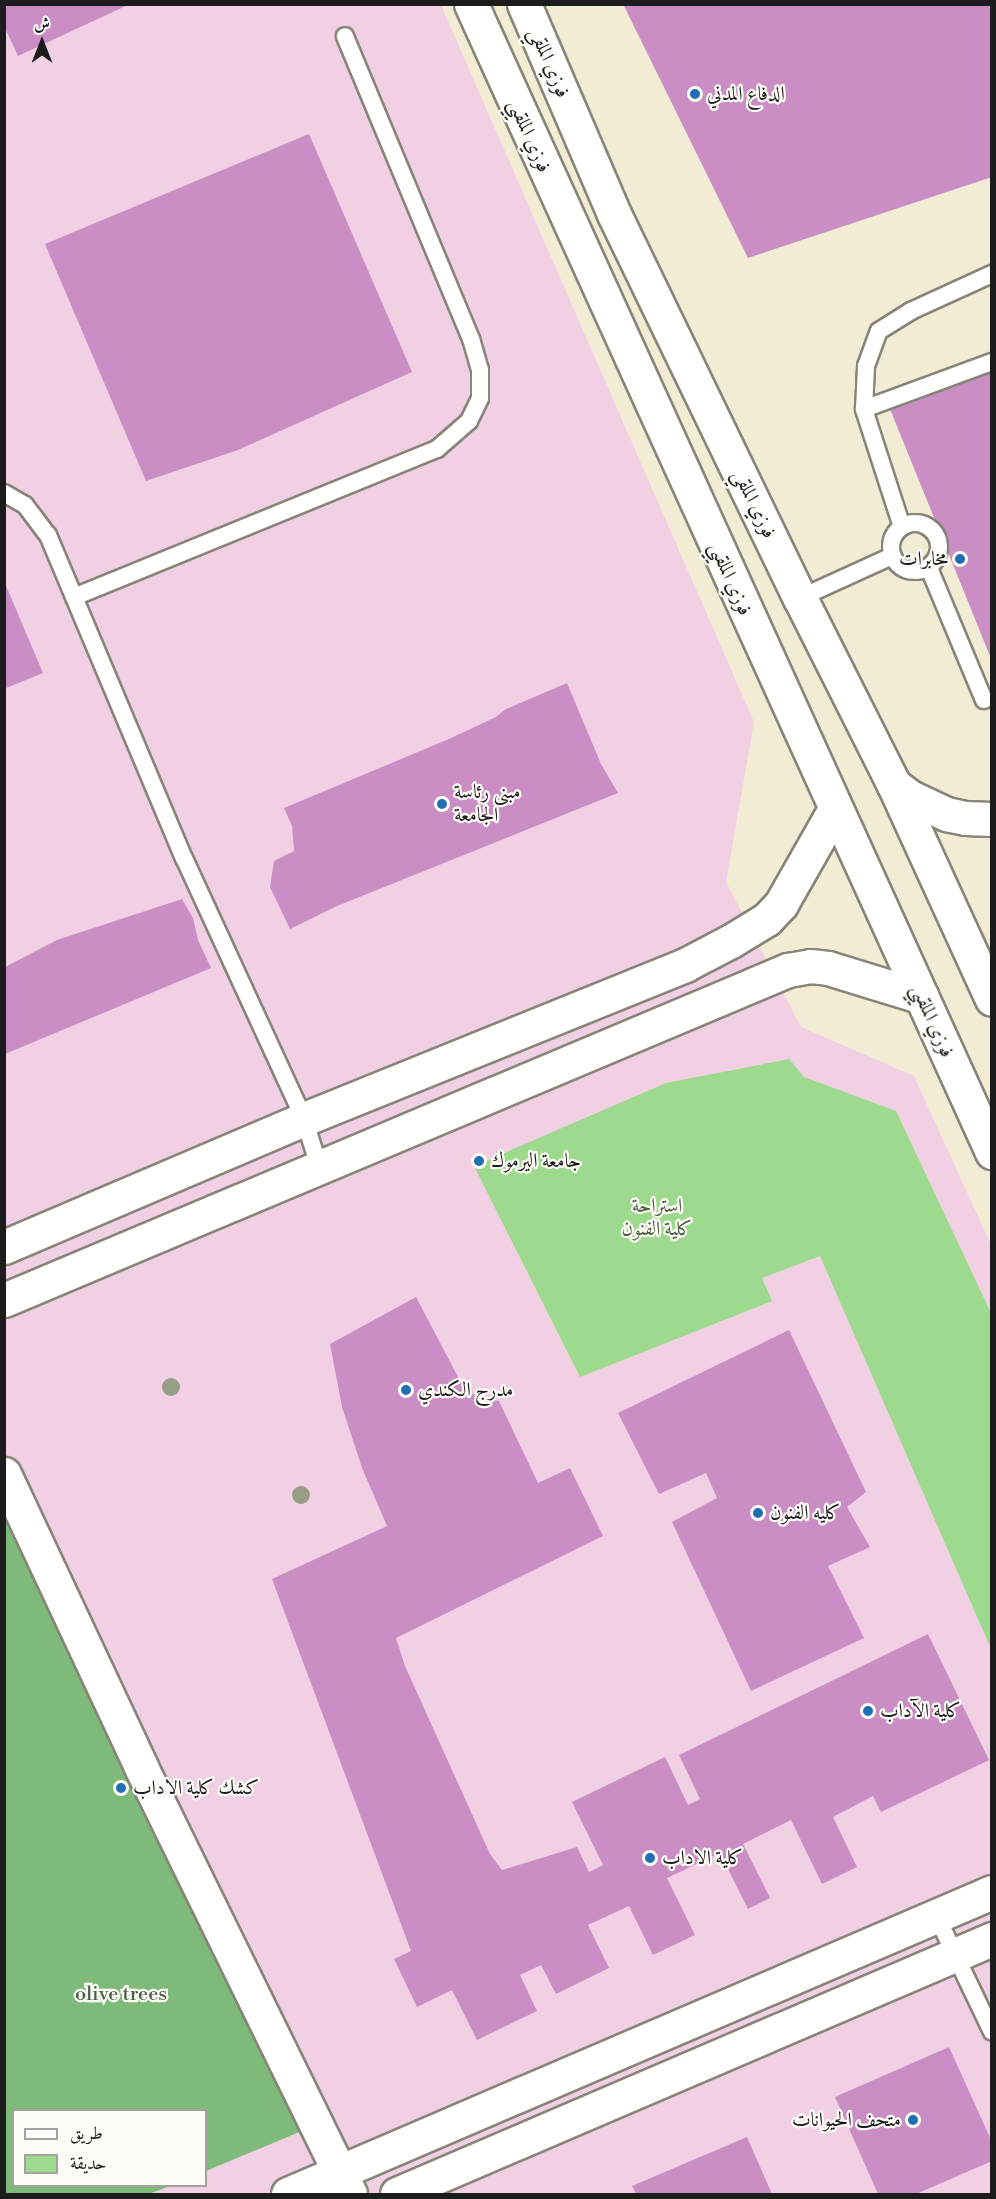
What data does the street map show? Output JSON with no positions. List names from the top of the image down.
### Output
{
  "streets": {
    "street": ["فوزي الملقي", "فوزي الملقيي"]
  },
  "parks": ["استراحة كلية الفنون", "olive trees"],
  "places": [
    "الدفاع المدني",
    "مخابرات",
    "مبنى رئاسة الجامعة",
    "جامعة اليرموك",
    "مدرج الكندي",
    "كليه الفنون",
    "كلية الآداب",
    "كشك كلية الاداب",
    "كلية الاداب",
    "متحف الحيوانات"
  ],
  "legend": ["طريق", "حديقة"],
  "north": "top"
}
